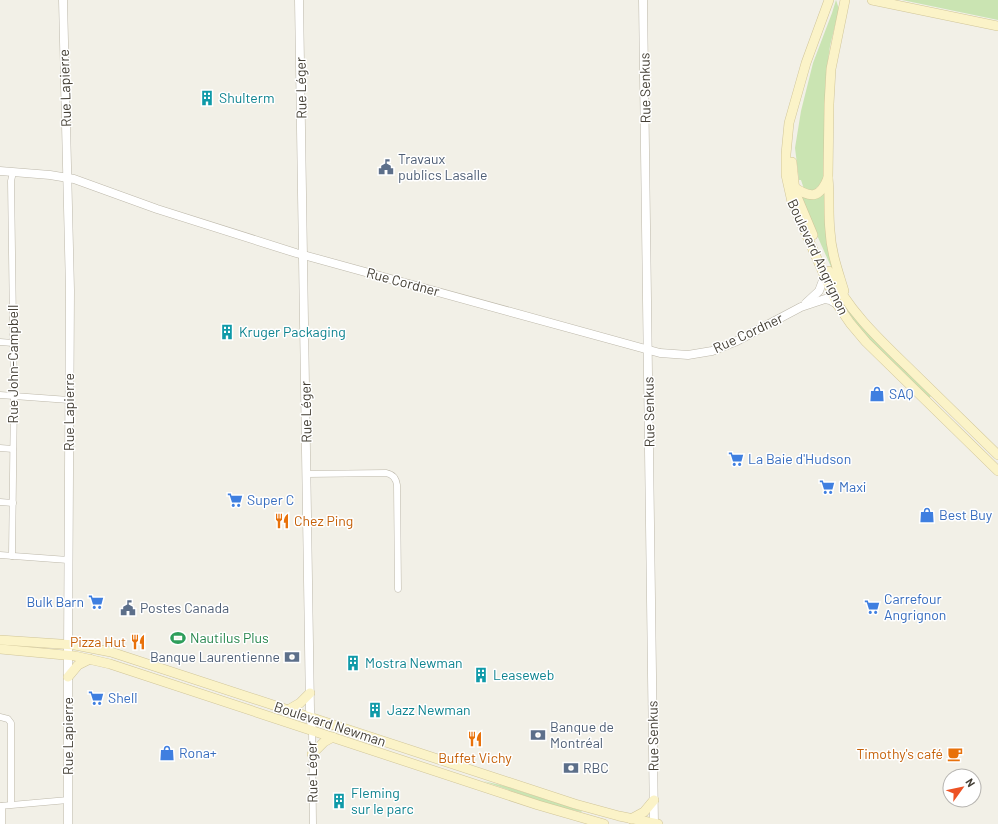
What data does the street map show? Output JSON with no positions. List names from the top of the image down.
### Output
{
  "streets": {
    "main road": ["Boulevard Angrignon", "Boulevard Newman"],
    "street": [
      "Rue Lapierre",
      "Rue Léger",
      "Rue Senkus",
      "Rue Cordner",
      "Rue John-Campbell"
    ]
  },
  "crossings": [
    ["Rue Lapierre", "Rue Cordner"],
    ["Rue Lapierre", "Boulevard Newman"],
    ["Rue Léger", "Rue Cordner"],
    ["Rue Léger", "Boulevard Newman"],
    ["Rue Senkus", "Rue Cordner"],
    ["Rue Senkus", "Boulevard Newman"],
    ["Rue Cordner", "Rue John-Campbell"]
  ],
  "places": {
    "building": [
      "Shulterm",
      "Kruger Packaging",
      "Mostra Newman",
      "Leaseweb",
      "Jazz Newman",
      "Fleming sur le parc"
    ],
    "public building": ["Travaux publics Lasalle", "Postes Canada"],
    "shop": ["SAQ", "Best Buy", "Rona+"],
    "supermarket": [
      "La Baie d'Hudson",
      "Maxi",
      "Super C",
      "Bulk Barn",
      "Carrefour Angrignon",
      "Shell"
    ],
    "restaurant": ["Chez Ping", "Pizza Hut", "Buffet Vichy"],
    "sports": ["Nautilus Plus"],
    "bank": ["Banque Laurentienne", "Banque de Montréal", "RBC"],
    "cafe": ["Timothy's café"]
  },
  "north": "top right"
}
